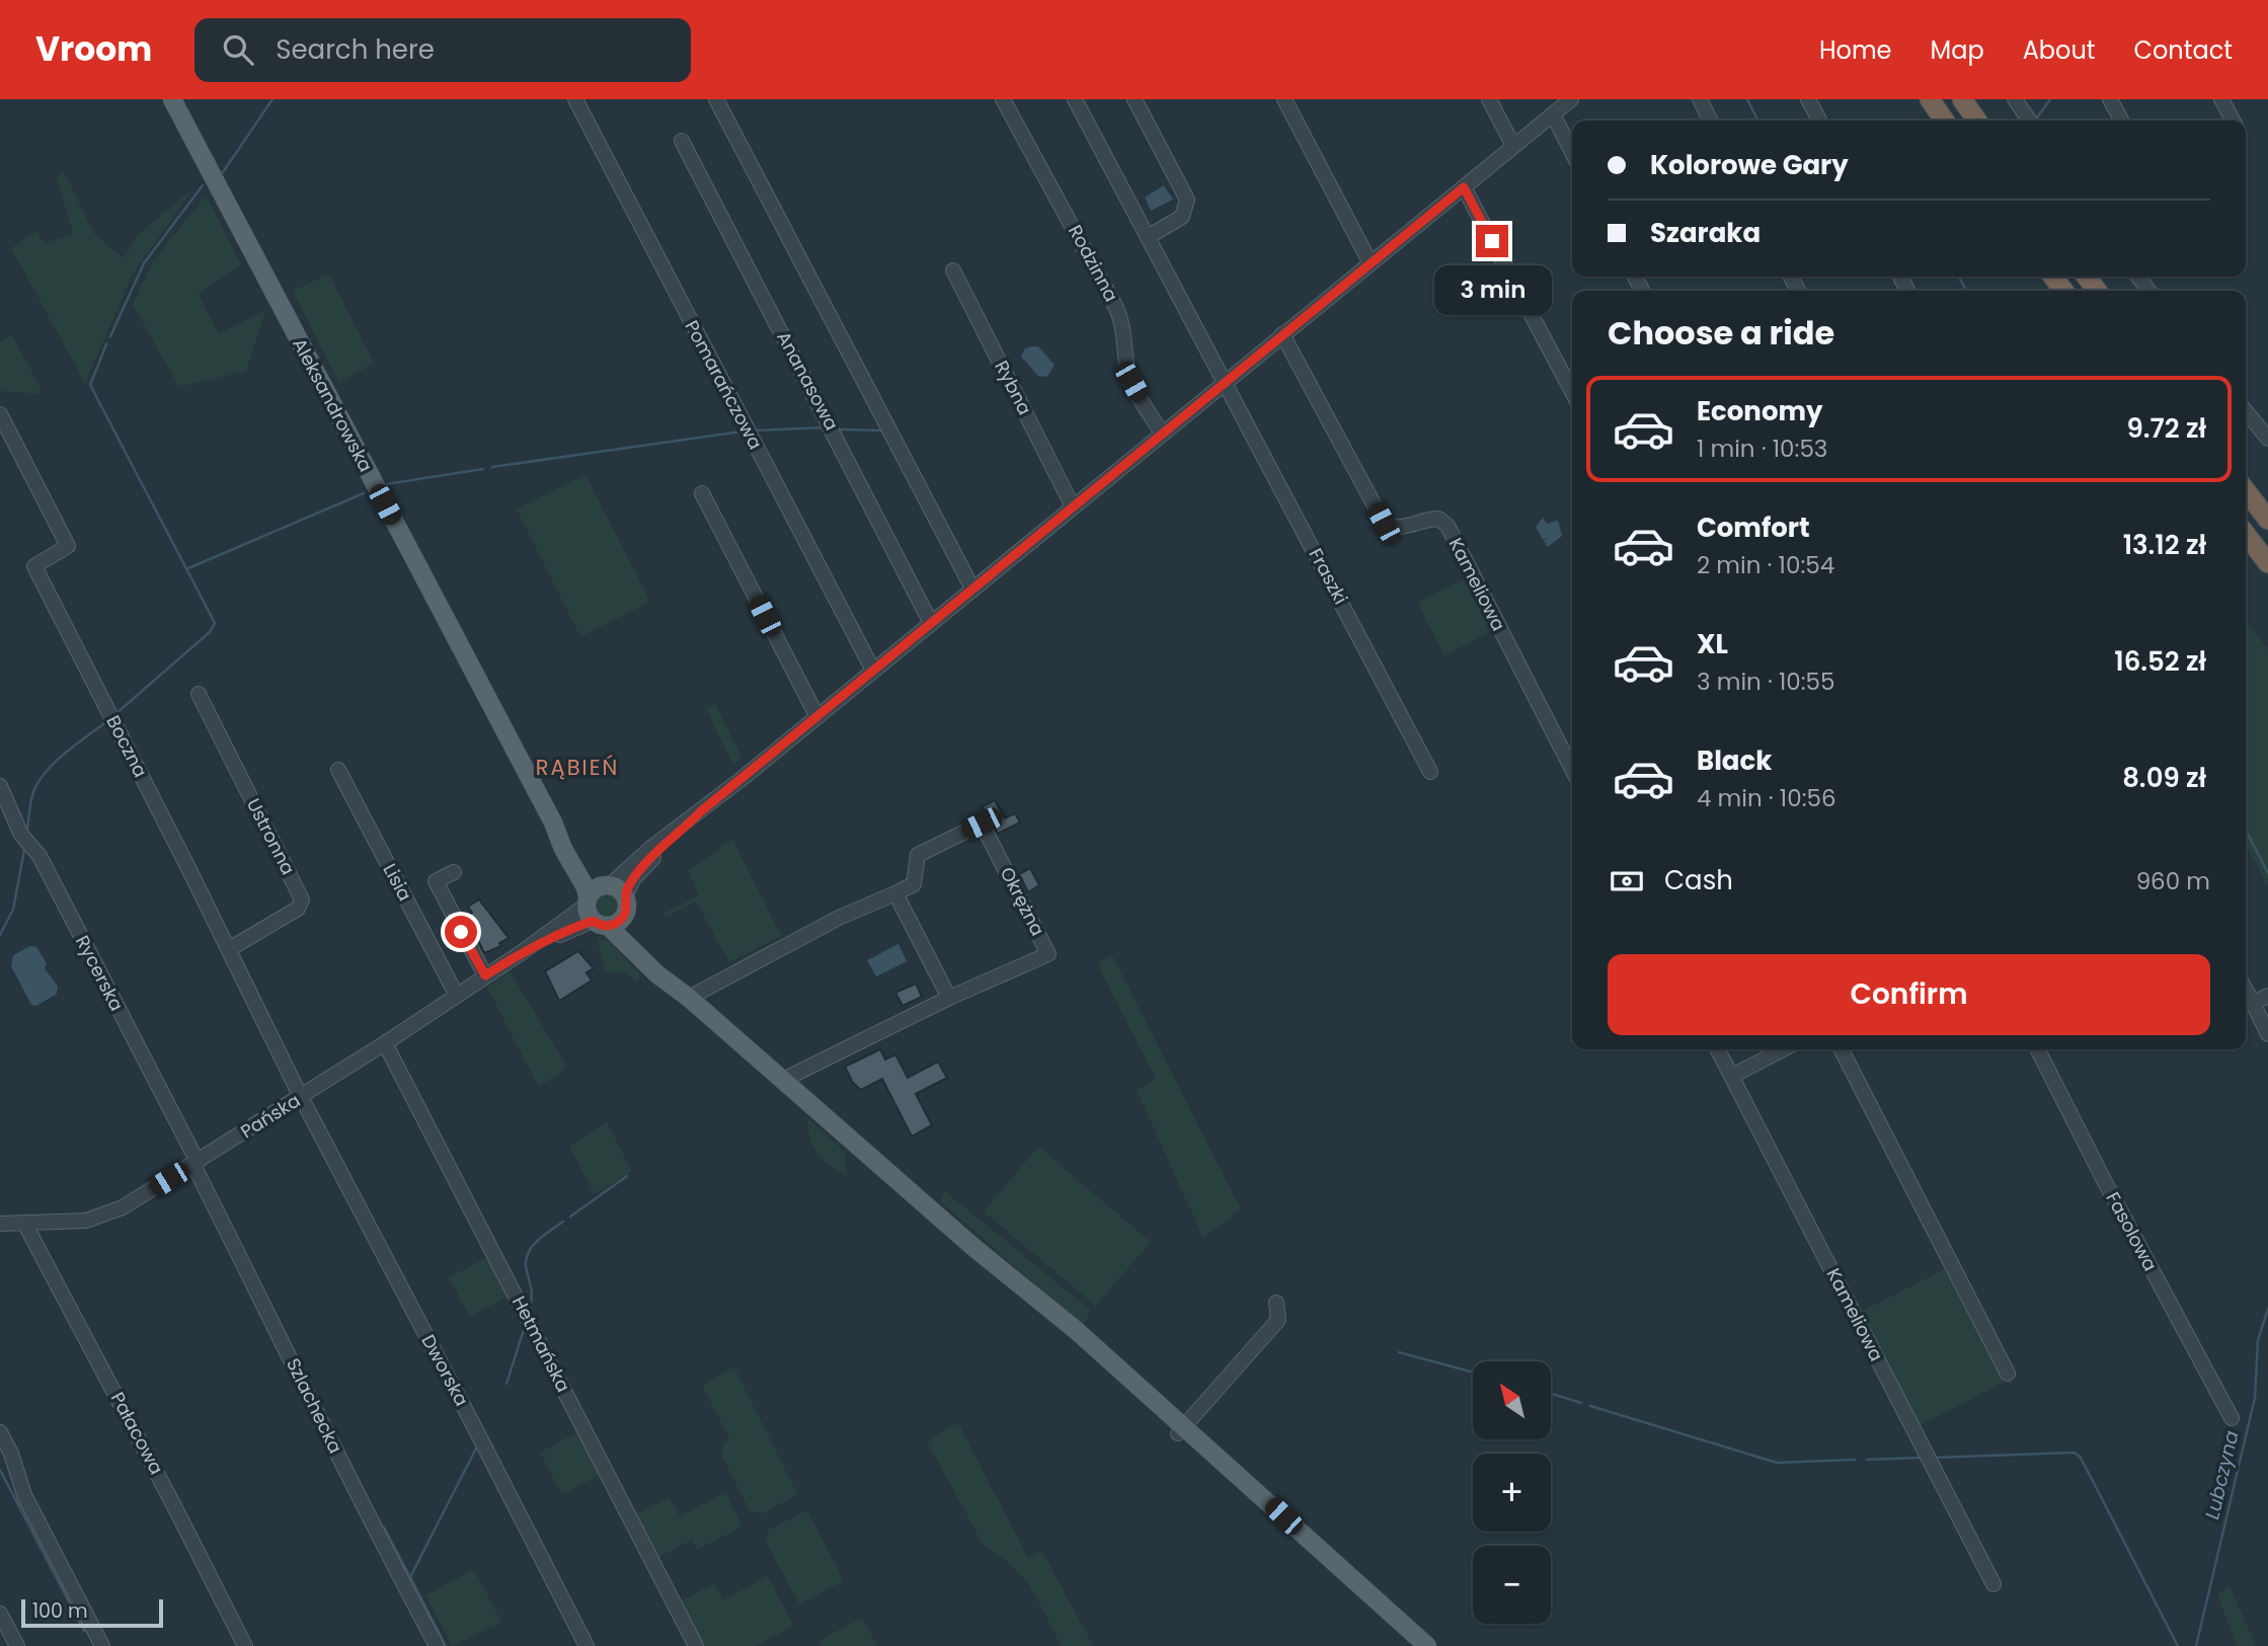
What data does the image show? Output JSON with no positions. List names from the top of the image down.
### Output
{
  "streets": {
    "main road": ["Aleksandrowska"],
    "street": [
      "Rodzinna",
      "Ananasowa",
      "Pomarańczowa",
      "Rybna",
      "Fraszki",
      "Kameliowa",
      "Boczna",
      "Ustronna",
      "Lisia",
      "Okrężna",
      "Rycerska",
      "Pańska",
      "Fasolowa",
      "Hetmańska",
      "Dworska",
      "Szlachecka",
      "Pałacowa"
    ]
  },
  "crossings": [
    ["Aleksandrowska", "Pańska"],
    ["Boczna", "Ustronna"],
    ["Boczna", "Pańska"],
    ["Boczna", "Dworska"],
    ["Lisia", "Pańska"],
    ["Rycerska", "Pańska"],
    ["Rycerska", "Szlachecka"],
    ["Pańska", "Hetmańska"],
    ["Pańska", "Dworska"],
    ["Pańska", "Szlachecka"],
    ["Pańska", "Pałacowa"]
  ],
  "districts": ["RĄBIEŃ"],
  "water": ["Lubczyna"],
  "scale_bar": "100 m",
  "north": "top left",
  "page": {
    "header": "Vroom",
    "search": "Search here",
    "nav": [
      "Home",
      "Map",
      "About",
      "Contact"
    ],
    "banner": ["Kolorowe Gary", "Szaraka"],
    "bubble": "3 min",
    "heading": "Choose a ride",
    "list": [
      {
        "name": "Economy",
        "note": "1 min · 10:53",
        "value": "9.72 zł"
      },
      {
        "name": "Comfort",
        "note": "2 min · 10:54",
        "value": "13.12 zł"
      },
      {
        "name": "XL",
        "note": "3 min · 10:55",
        "value": "16.52 zł"
      },
      {
        "name": "Black",
        "note": "4 min · 10:56",
        "value": "8.09 zł"
      }
    ],
    "pay": ["Cash", "960 m"],
    "buttons": "Confirm",
    "map_buttons": ["+", "−"],
    "scale": "100 m"
  }
}
